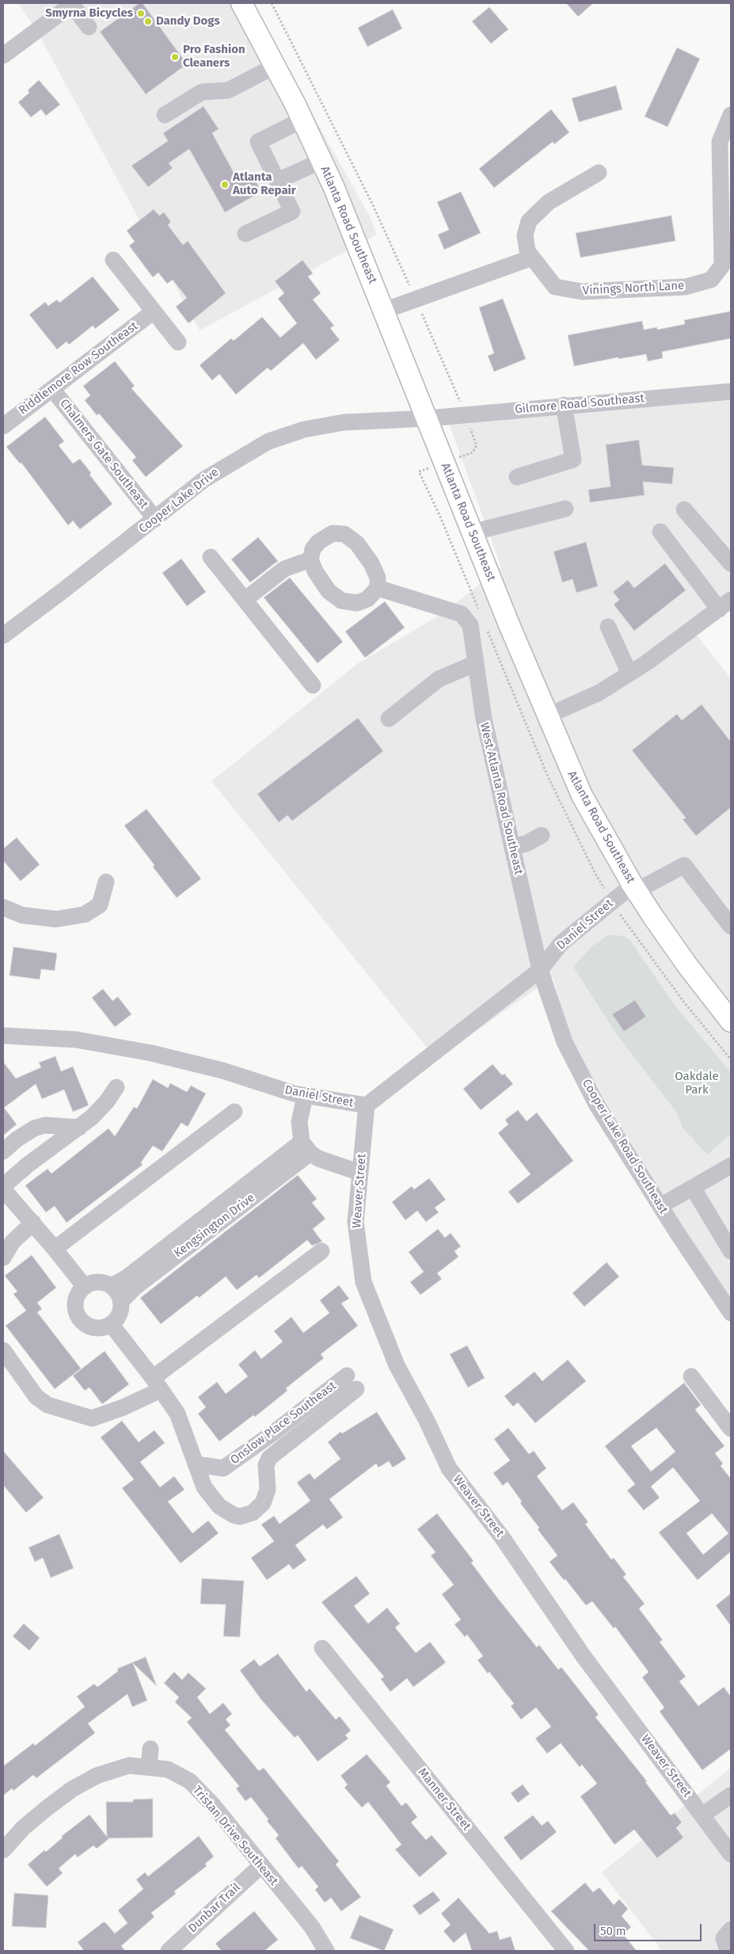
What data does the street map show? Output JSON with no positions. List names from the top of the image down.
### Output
{
  "streets": {
    "main road": ["Atlanta Road Southeast"],
    "street": [
      "Vinings North Lane",
      "Riddlemore Row Southeast",
      "Gilmore Road Southeast",
      "Chalmers Gate Southeast",
      "Cooper Lake Drive",
      "West Atlanta Road Southeast",
      "Daniel Street",
      "Cooper Lake Road Southeast",
      "Weaver Street",
      "Kengsington Drive",
      "Onslow Place Southeast",
      "Manner Street",
      "Tristan Drive Southeast",
      "Dunbar Trail"
    ]
  },
  "crossings": [
    ["Atlanta Road Southeast", "Gilmore Road Southeast"],
    ["Atlanta Road Southeast", "Cooper Lake Drive"],
    ["Atlanta Road Southeast", "Daniel Street"],
    ["Riddlemore Row Southeast", "Chalmers Gate Southeast"],
    ["Gilmore Road Southeast", "Cooper Lake Drive"],
    ["Chalmers Gate Southeast", "Cooper Lake Drive"],
    ["West Atlanta Road Southeast", "Daniel Street"],
    ["West Atlanta Road Southeast", "Cooper Lake Road Southeast"],
    ["Daniel Street", "Cooper Lake Road Southeast"],
    ["Daniel Street", "Weaver Street"],
    ["Kengsington Drive", "Onslow Place Southeast"],
    ["Tristan Drive Southeast", "Dunbar Trail"]
  ],
  "parks": ["Oakdale Park"],
  "places": [
    "Smyrna Bicycles",
    "Dandy Dogs",
    "Pro Fashion Cleaners",
    "Atlanta Auto Repair"
  ],
  "scale_bar": "50 m"
}
